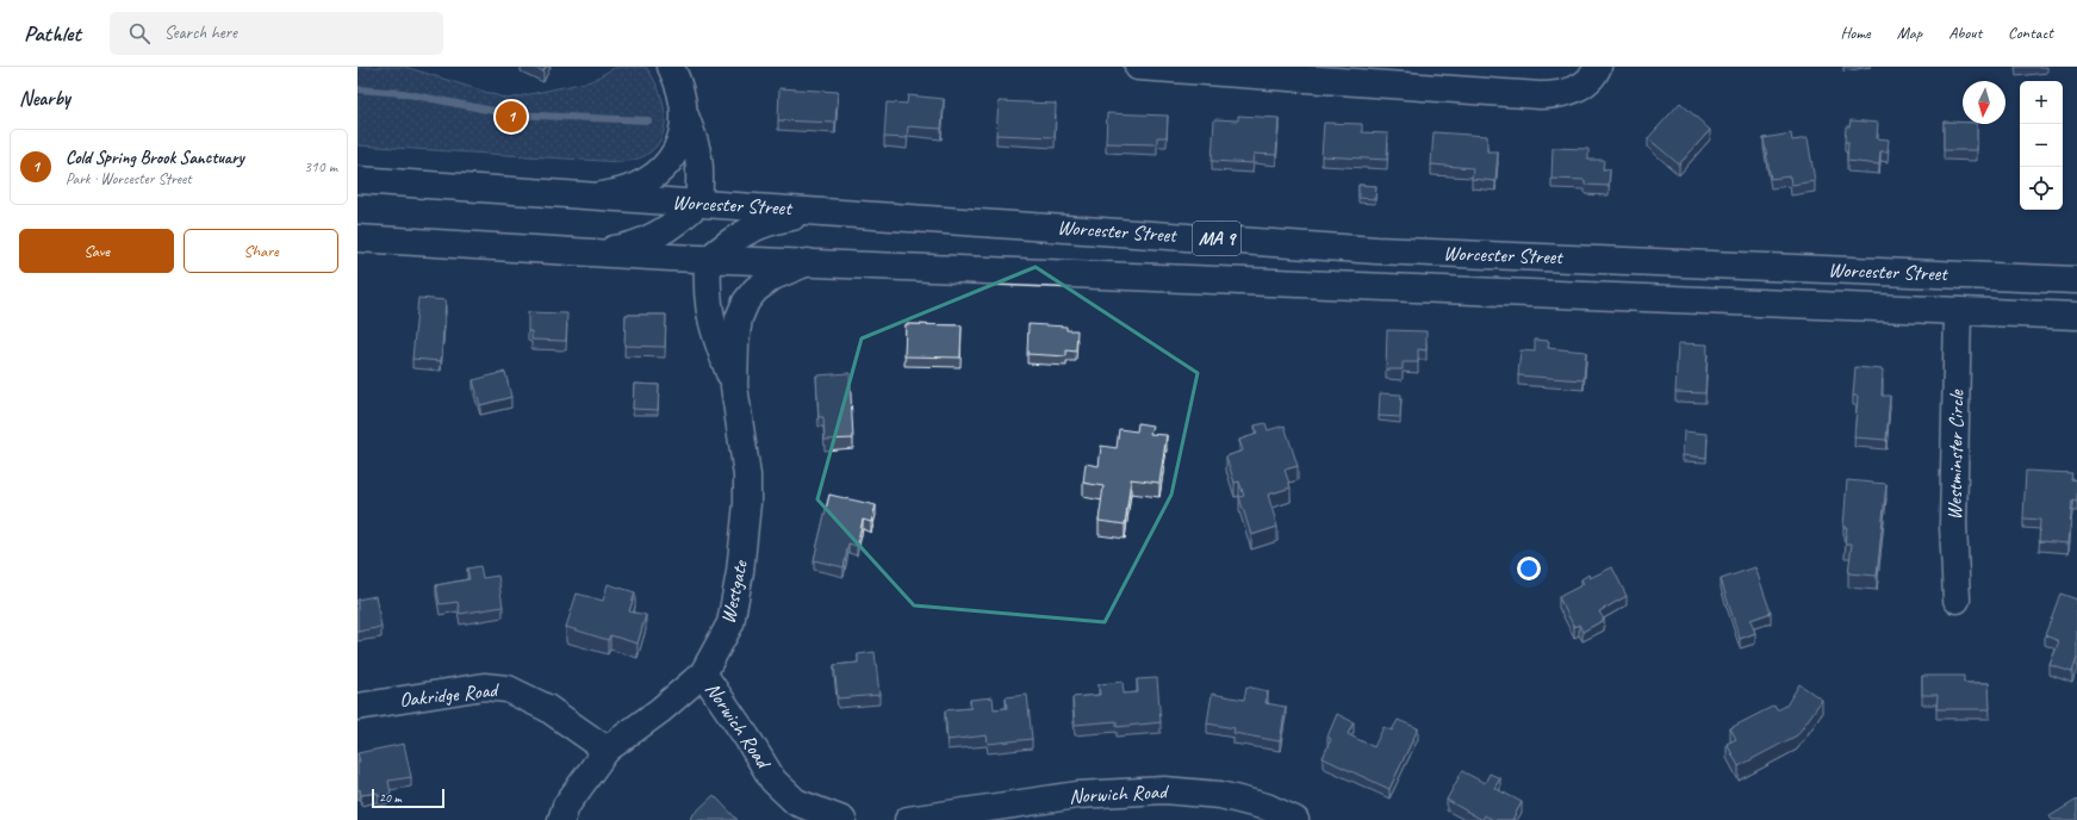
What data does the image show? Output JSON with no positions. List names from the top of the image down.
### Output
{
  "streets": {
    "main road": [
      "Worcester Street",
      "MA 9",
      "Westminster Circle",
      "Westgate",
      "Oakridge Road",
      "Norwich Road"
    ]
  },
  "crossings": [
    ["Worcester Street", "Westminster Circle"],
    ["Worcester Street", "Westgate"],
    ["Westgate", "Oakridge Road"],
    ["Westgate", "Norwich Road"]
  ],
  "scale_bar": "20 m",
  "north": "bottom",
  "page": {
    "header": "Pathlet",
    "search": "Search here",
    "nav": [
      "Home",
      "Map",
      "About",
      "Contact"
    ],
    "heading": "Nearby",
    "map_buttons": ["+", "−"],
    "pins": "1",
    "list": [
      {
        "mark": "1",
        "name": "Cold Spring Brook Sanctuary",
        "note": "Park · Worcester Street",
        "value": "310 m"
      }
    ],
    "buttons": ["Save", "Share"],
    "scale": "20 m"
  }
}
